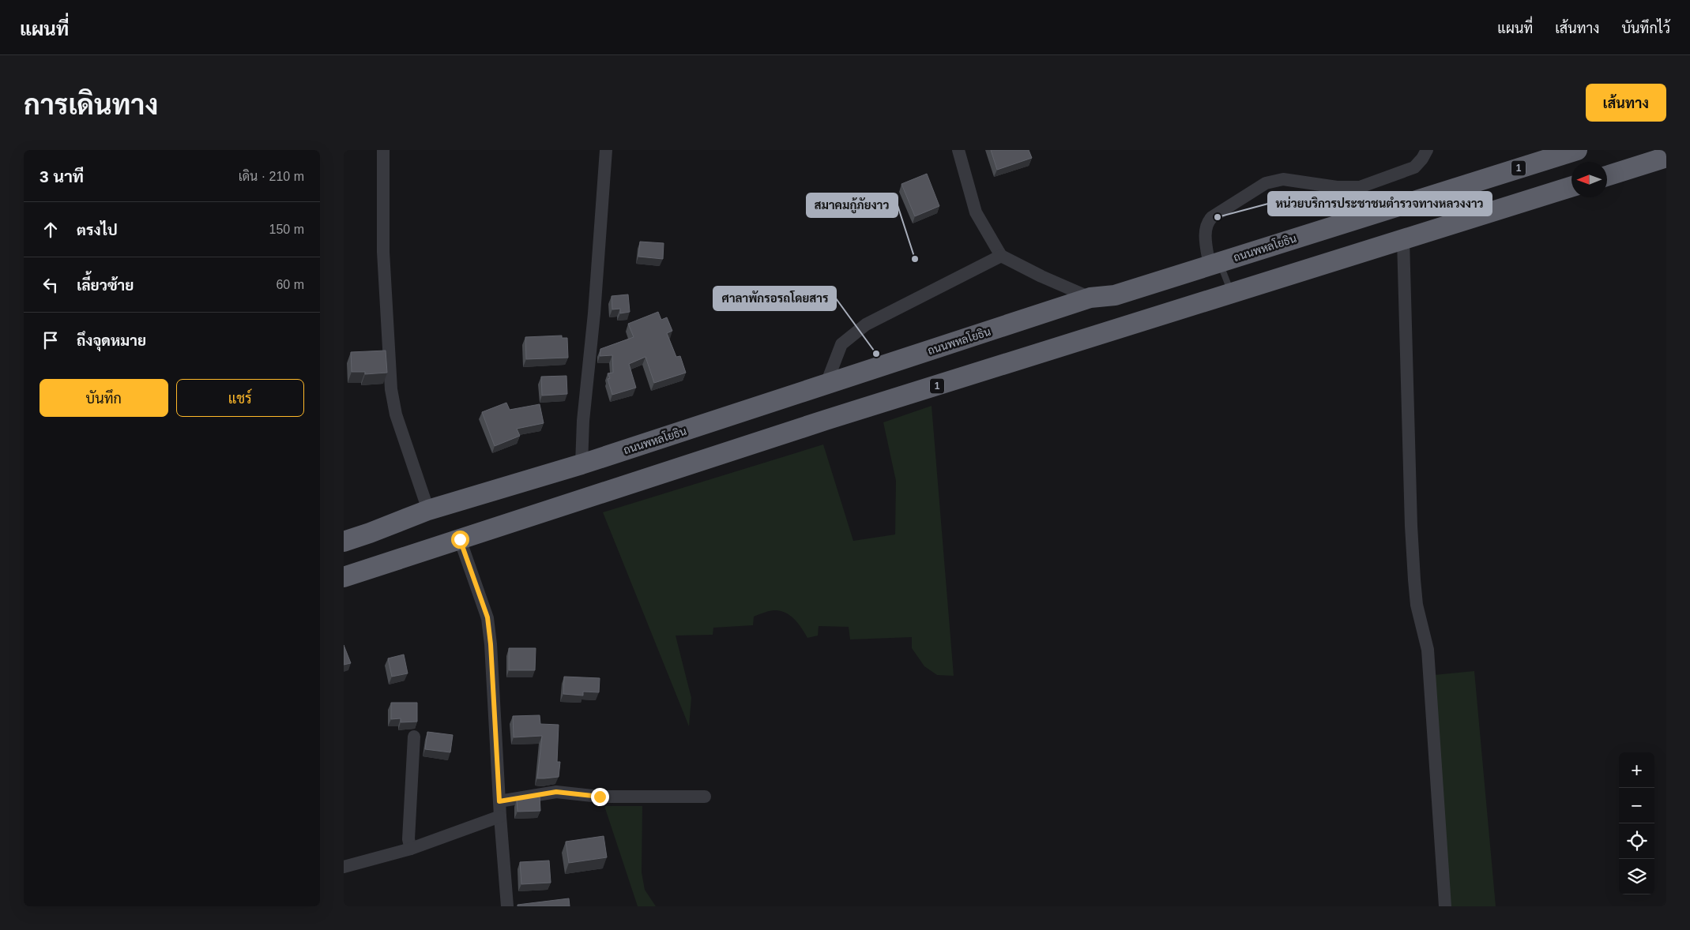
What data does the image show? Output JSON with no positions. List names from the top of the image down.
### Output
{
  "streets": {
    "highway": ["1", "ถนนพหลโยธิน"]
  },
  "places": ["หน่วยบริการประชาชนตำรวจทางหลวงงาว", "สมาคมกู้ภัยงาว", "ศาลาพักรอรถโดยสาร"],
  "north": "left",
  "page": {
    "header": "แผนที่",
    "nav": ["แผนที่", "เส้นทาง", "บันทึกไว้"],
    "buttons": [
      "เส้นทาง",
      ["บันทึก", "แชร์"]
    ],
    "title": "การเดินทาง",
    "heading": ["3 นาที", "เดิน · 210 m"],
    "list": [
      ["ตรงไป", "150 m"],
      ["เลี้ยวซ้าย", "60 m"],
      "ถึงจุดหมาย"
    ],
    "map_buttons": ["+", "−"]
  }
}
